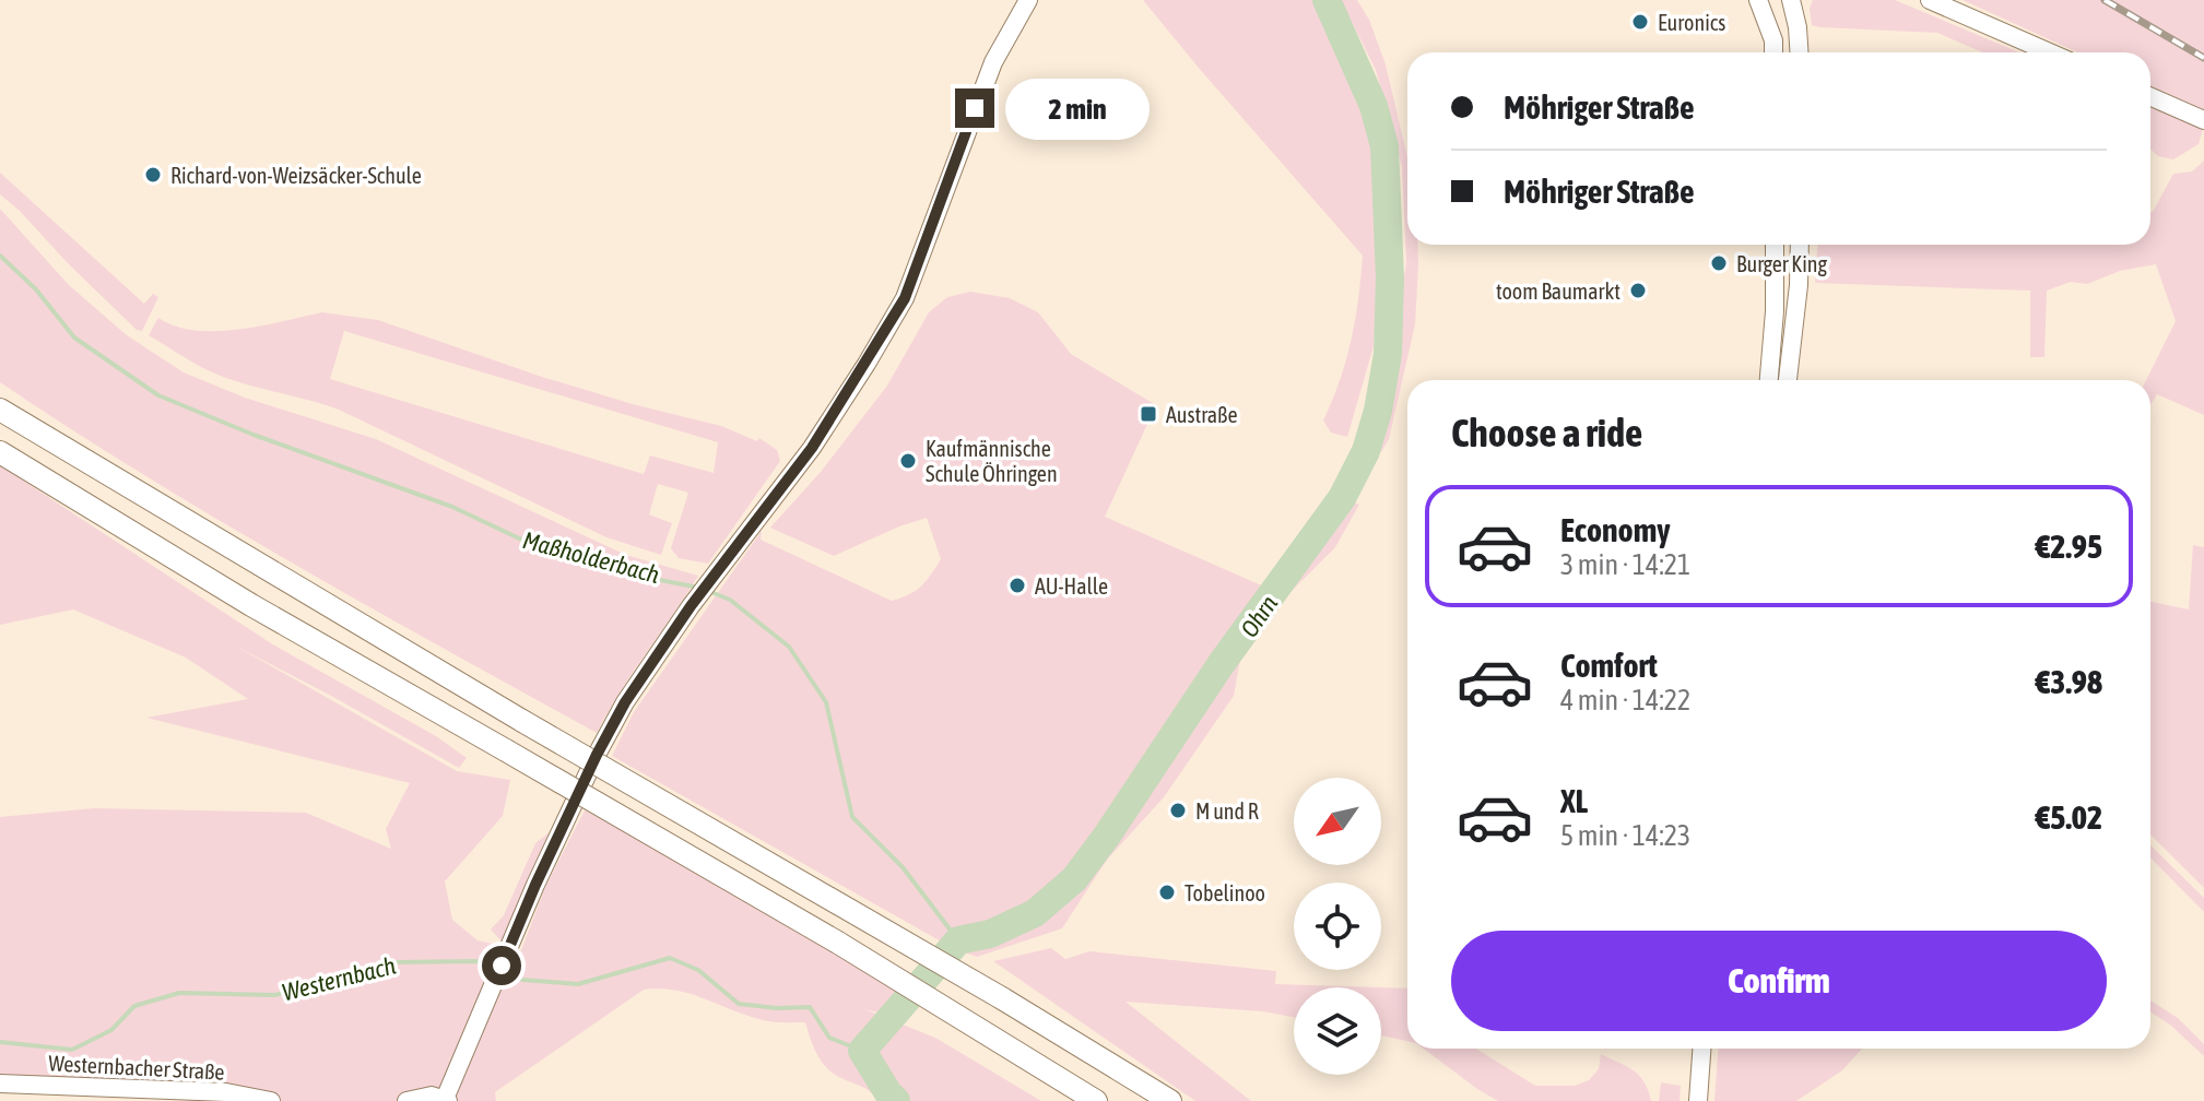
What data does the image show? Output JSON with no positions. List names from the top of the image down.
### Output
{
  "streets": {
    "street": ["Westernbacher Straße"]
  },
  "water": ["Maßholderbach", "Ohrn", "Westernbach"],
  "places": {
    "other": [
      "Euronics",
      "Richard-von-Weizsäcker-Schule",
      "Burger King",
      "toom Baumarkt",
      "Kaufmännische Schule Öhringen",
      "AU-Halle",
      "M und R",
      "Tobelinoo"
    ],
    "transit": ["Austraße"]
  },
  "north": "bottom left",
  "page": {
    "banner": ["Möhriger Straße", "Möhriger Straße"],
    "bubble": "2 min",
    "heading": "Choose a ride",
    "list": [
      {
        "name": "Economy",
        "note": "3 min · 14:21",
        "value": "€2.95"
      },
      {
        "name": "Comfort",
        "note": "4 min · 14:22",
        "value": "€3.98"
      },
      {
        "name": "XL",
        "note": "5 min · 14:23",
        "value": "€5.02"
      }
    ],
    "buttons": "Confirm"
  }
}
